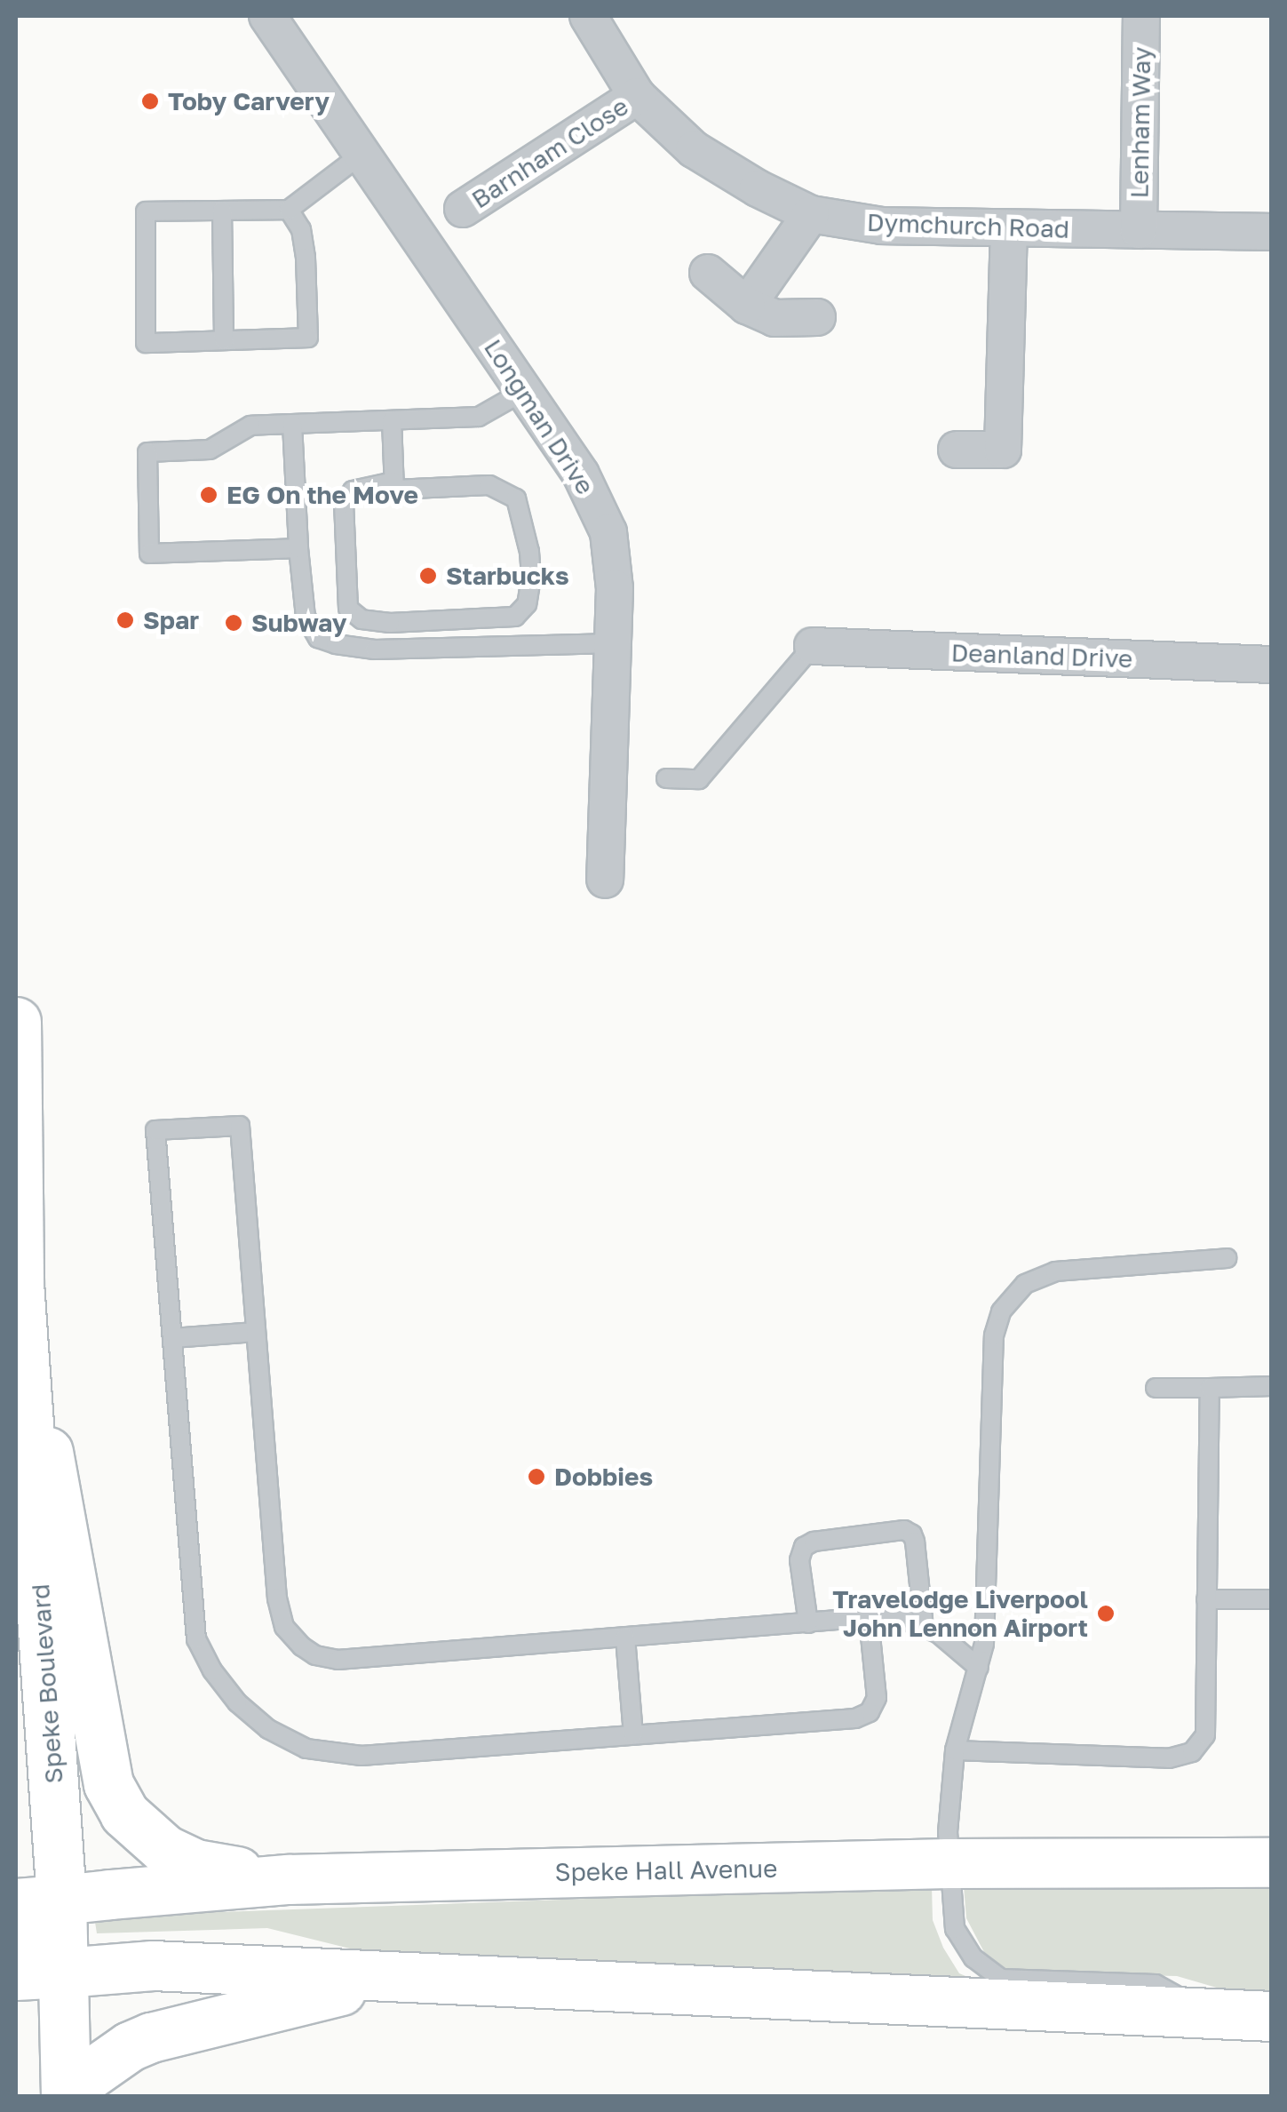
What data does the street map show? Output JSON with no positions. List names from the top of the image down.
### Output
{
  "streets": {
    "main road": ["Speke Boulevard", "Speke Hall Avenue"],
    "street": [
      "Lenham Way",
      "Barnham Close",
      "Dymchurch Road",
      "Longman Drive",
      "Deanland Drive"
    ]
  },
  "crossings": [
    ["Lenham Way", "Dymchurch Road"],
    ["Barnham Close", "Dymchurch Road"],
    ["Speke Boulevard", "Speke Hall Avenue"]
  ],
  "places": [
    "Toby Carvery",
    "EG On the Move",
    "Starbucks",
    "Spar",
    "Subway",
    "Dobbies",
    "Travelodge Liverpool John Lennon Airport"
  ]
}
